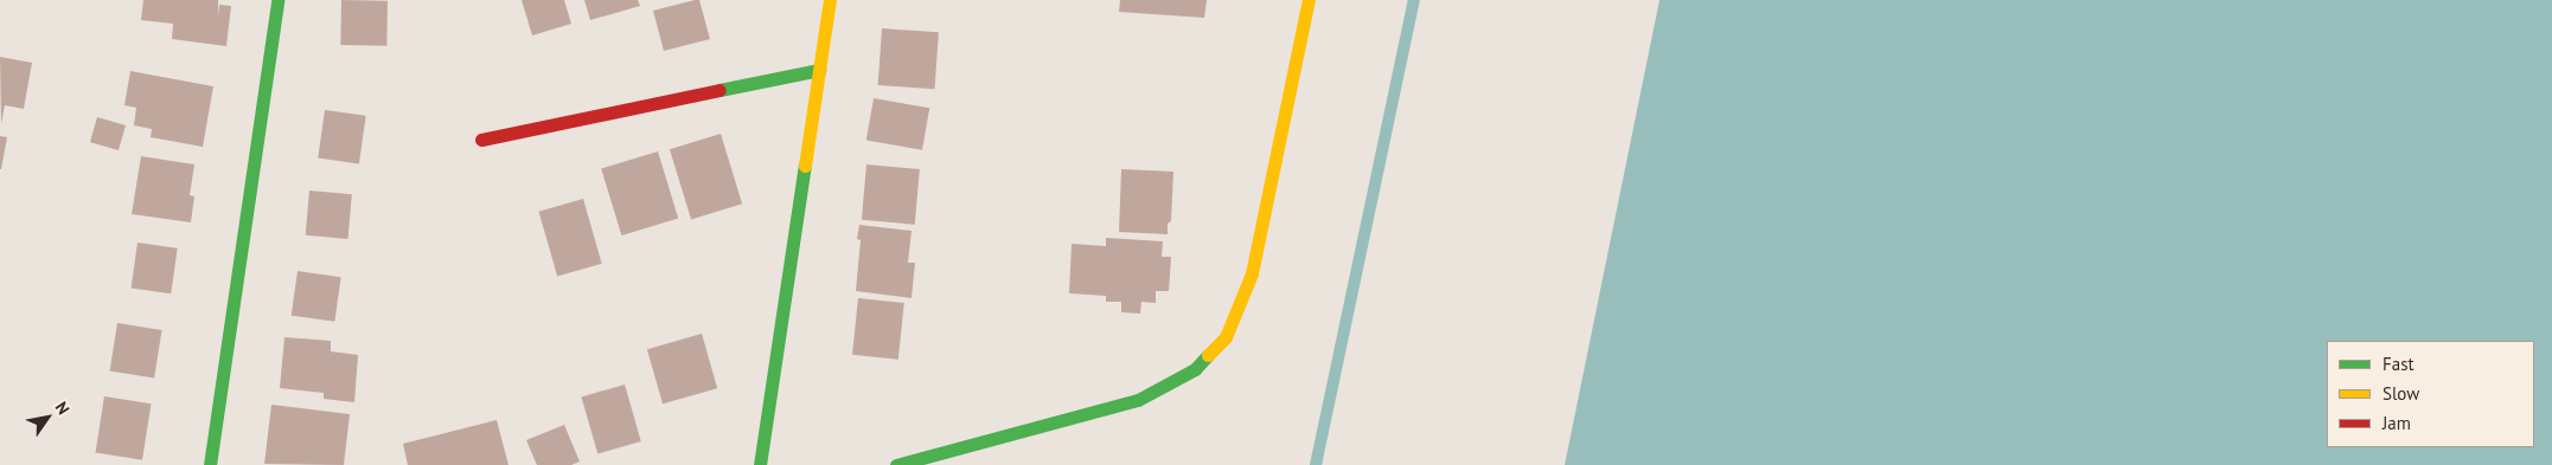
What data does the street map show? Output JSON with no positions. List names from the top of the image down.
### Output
{
  "legend": ["Fast", "Slow", "Jam"],
  "north": "top right"
}
